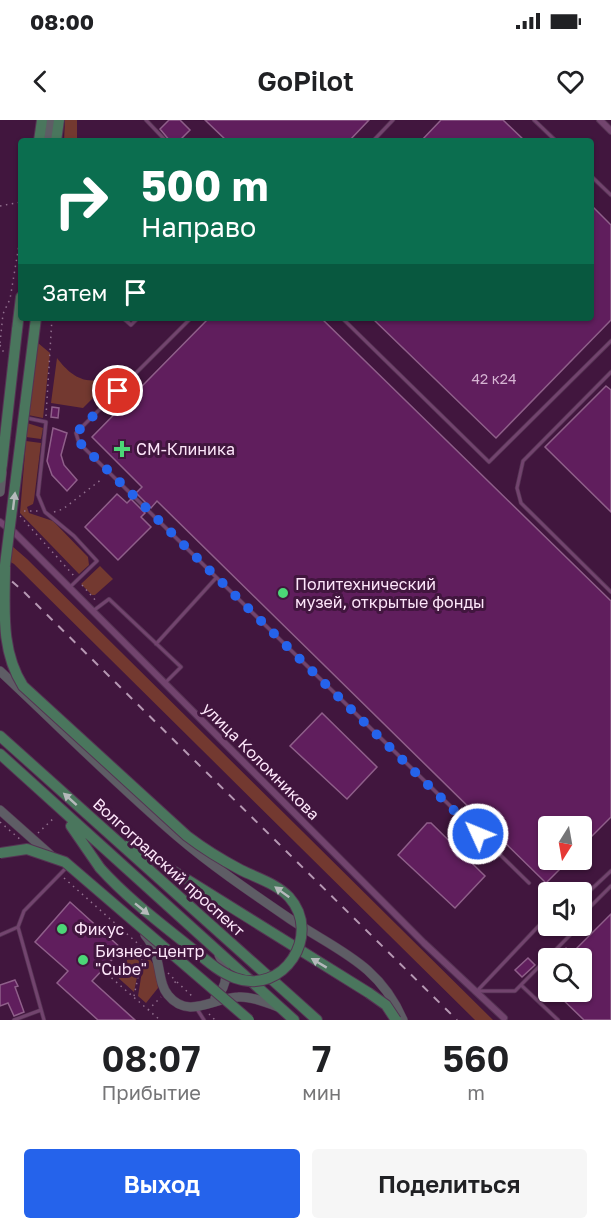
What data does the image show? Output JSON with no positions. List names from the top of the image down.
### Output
{
  "streets": {
    "main road": ["Волгоградский проспект"],
    "street": ["улица Коломникова"]
  },
  "places": {
    "health": ["СМ-Клиника"],
    "other": ["Политехнический музей, открытые фонды", "Фикус", "Бизнес-центр \"Cube\""]
  },
  "house_numbers": ["42 к24"],
  "north": "bottom",
  "page": {
    "status": "08:00",
    "header": "GoPilot",
    "turn": ["500 m", "Направо"],
    "then": "Затем",
    "eta": [
      "08:07",
      "Прибытие",
      "7",
      "мин",
      "560",
      "m"
    ],
    "buttons": ["Выход", "Поделиться"]
  }
}
